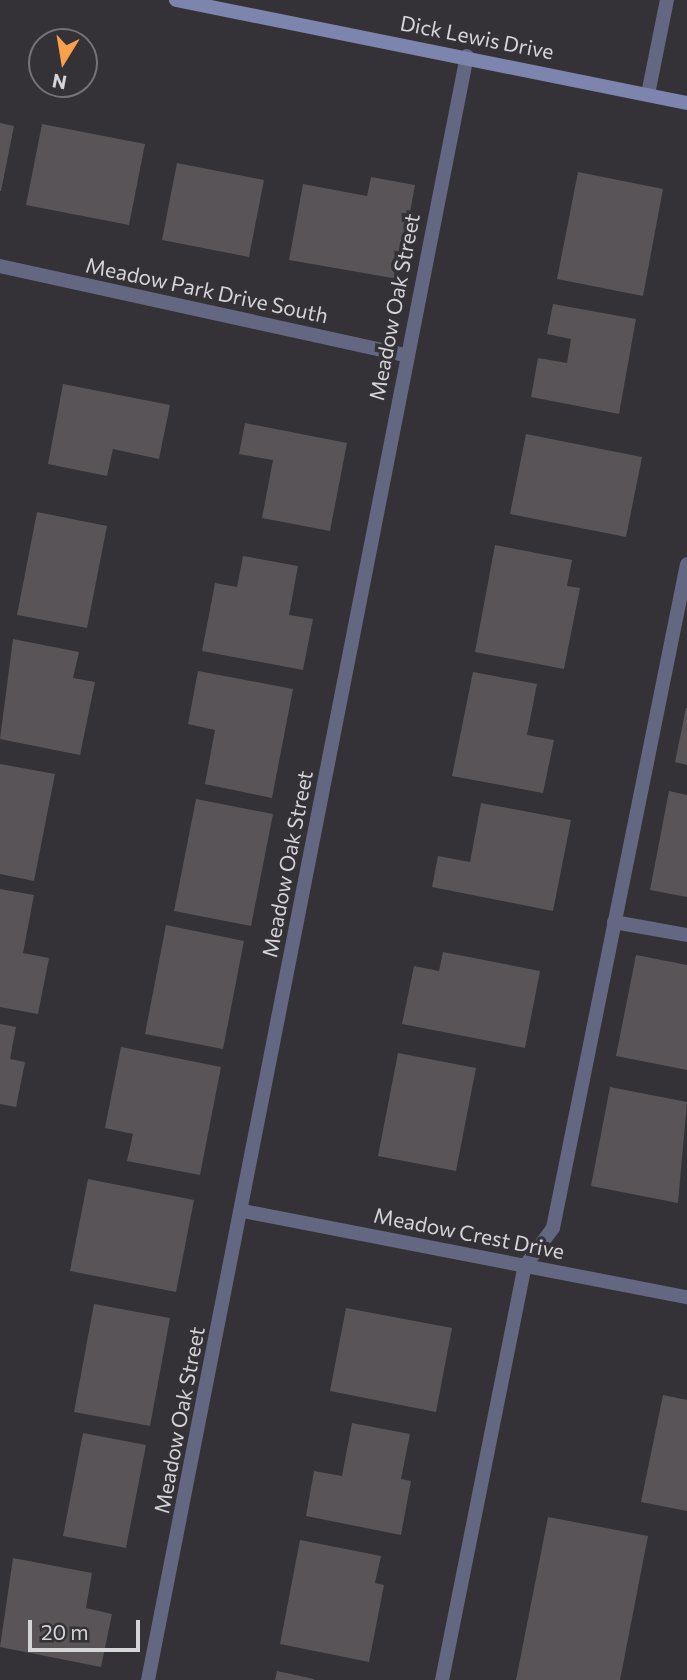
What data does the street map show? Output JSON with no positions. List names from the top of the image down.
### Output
{
  "streets": {
    "street": [
      "Dick Lewis Drive",
      "Meadow Park Drive South",
      "Meadow Oak Street",
      "Meadow Crest Drive"
    ]
  },
  "crossings": [
    ["Dick Lewis Drive", "Meadow Oak Street"],
    ["Meadow Park Drive South", "Meadow Oak Street"],
    ["Meadow Oak Street", "Meadow Crest Drive"]
  ],
  "scale_bar": "20 m",
  "north": "bottom"
}
